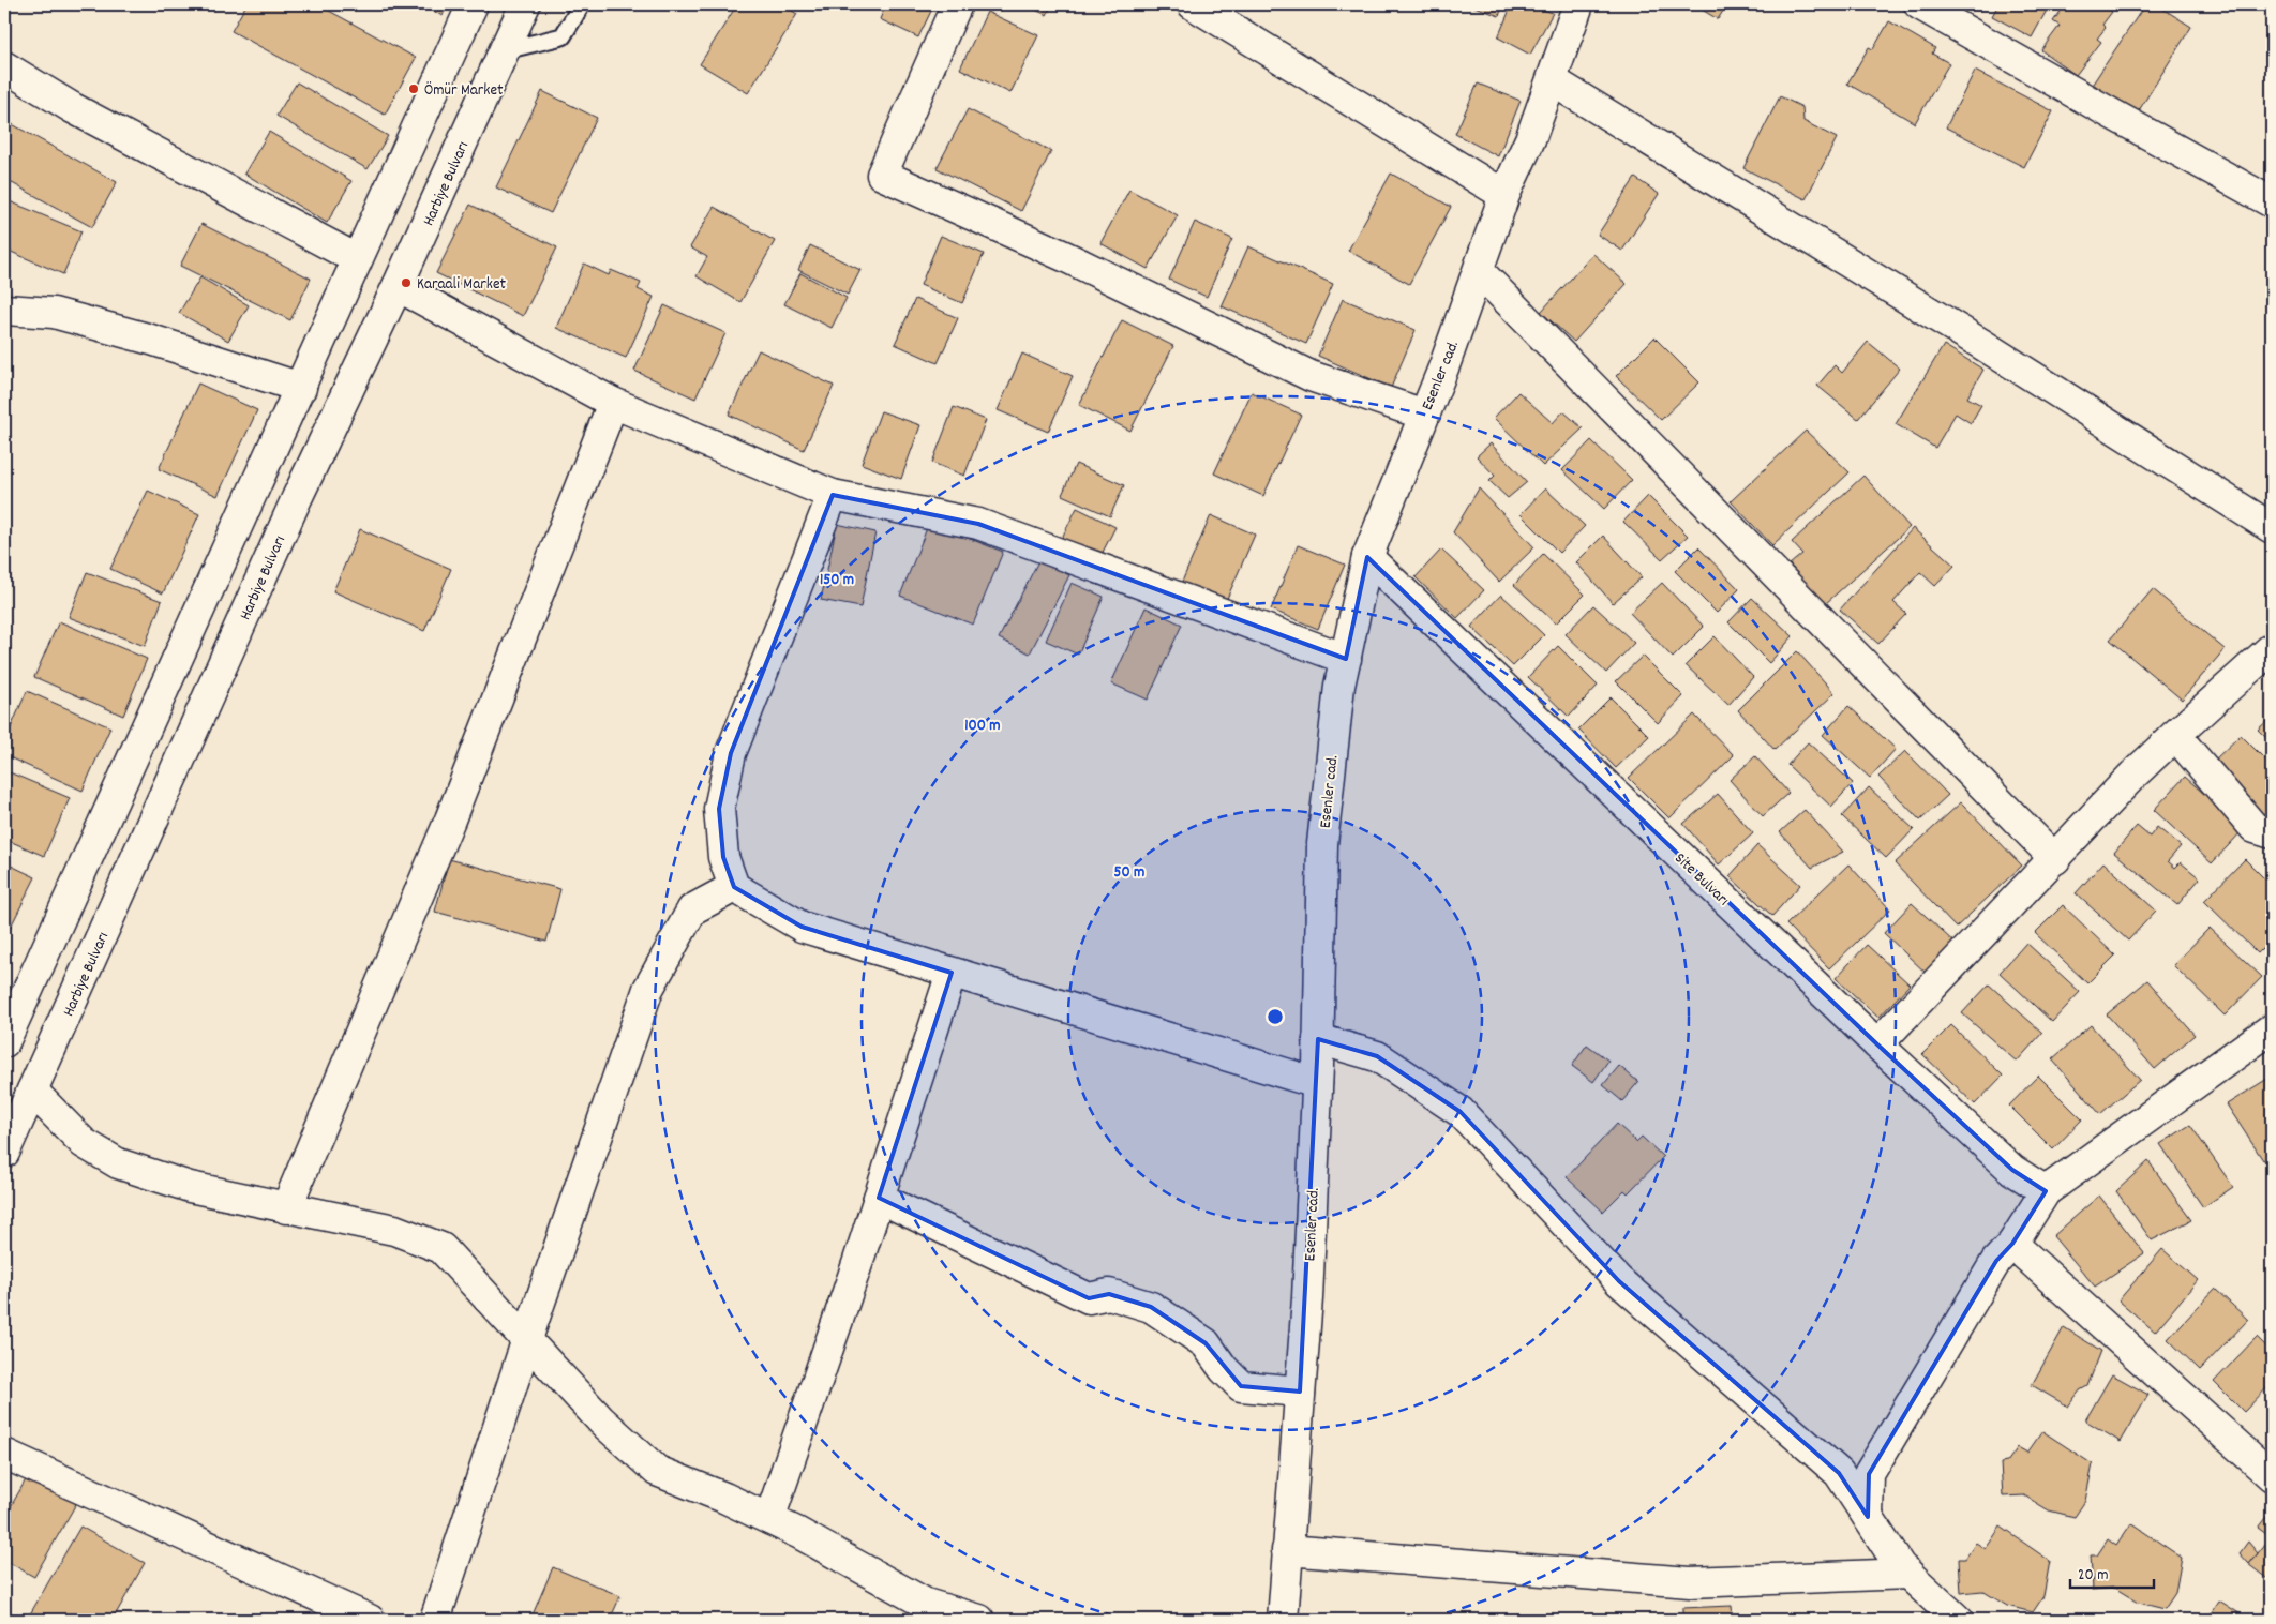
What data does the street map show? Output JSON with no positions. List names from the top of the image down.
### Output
{
  "streets": {
    "street": ["Harbiye Bulvarı", "Esenler cad.", "Site Bulvarı"]
  },
  "crossings": [
    ["Esenler cad.", "Site Bulvarı"]
  ],
  "places": ["Ömür Market", "Karaali Market"],
  "scale_bar": "20 m",
  "rings": ["150 m", "100 m", "50 m"]
}
